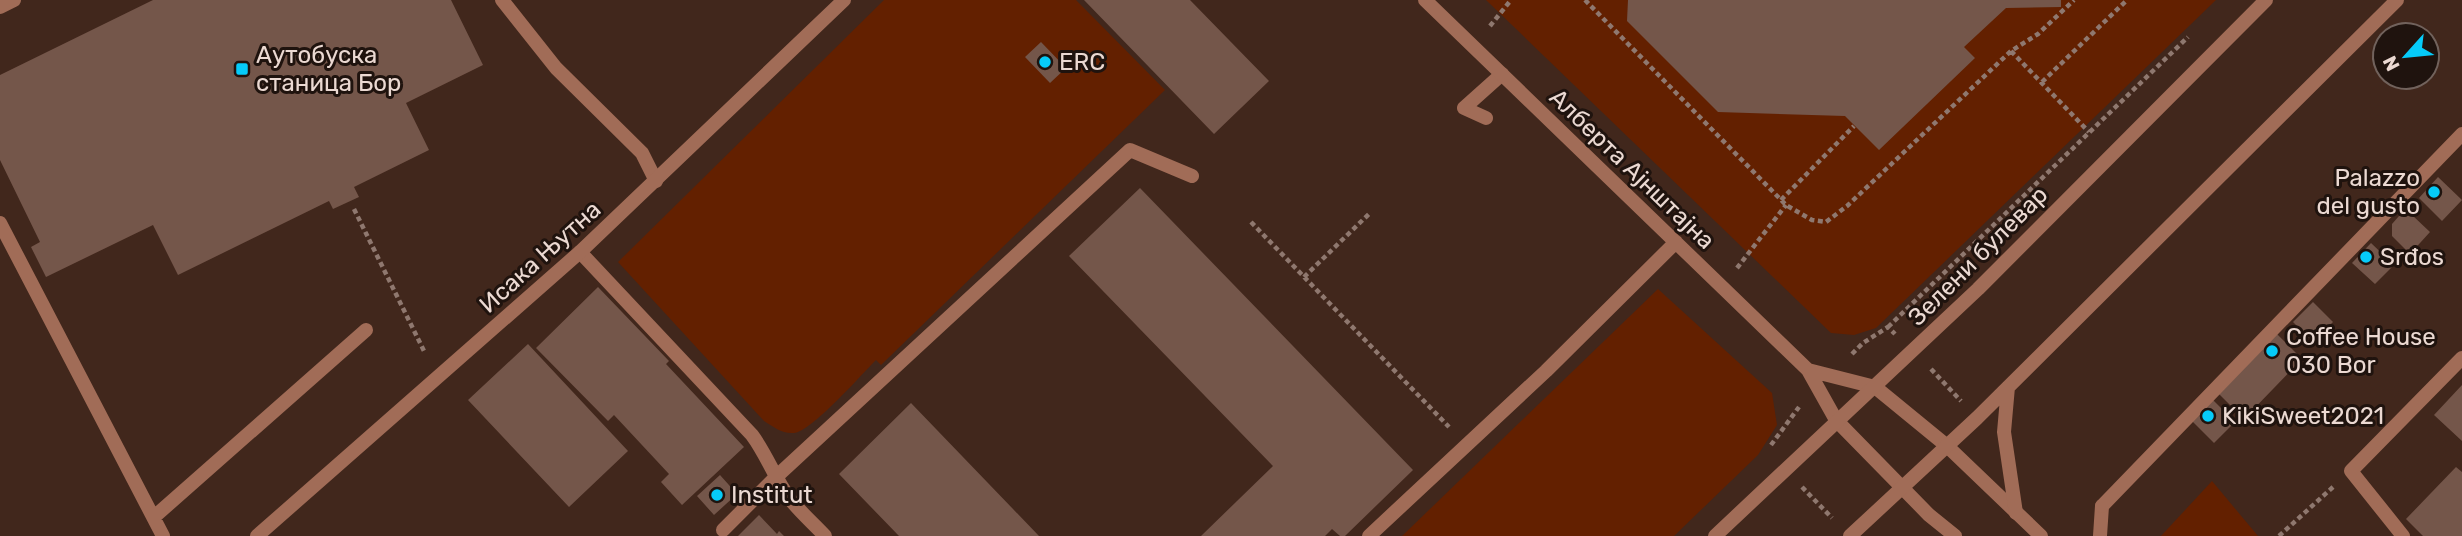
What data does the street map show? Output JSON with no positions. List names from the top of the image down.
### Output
{
  "streets": {
    "street": ["Алберта Ајнштајна", "Зелени булевар", "Исака Њутна"]
  },
  "places": {
    "other": [
      "ERC",
      "Palazzo del gusto",
      "Srđos",
      "Coffee House 030 Bor",
      "KikiSweet2021",
      "Institut"
    ],
    "transit": ["Аутобуска станица Бор"]
  },
  "north": "bottom left"
}
